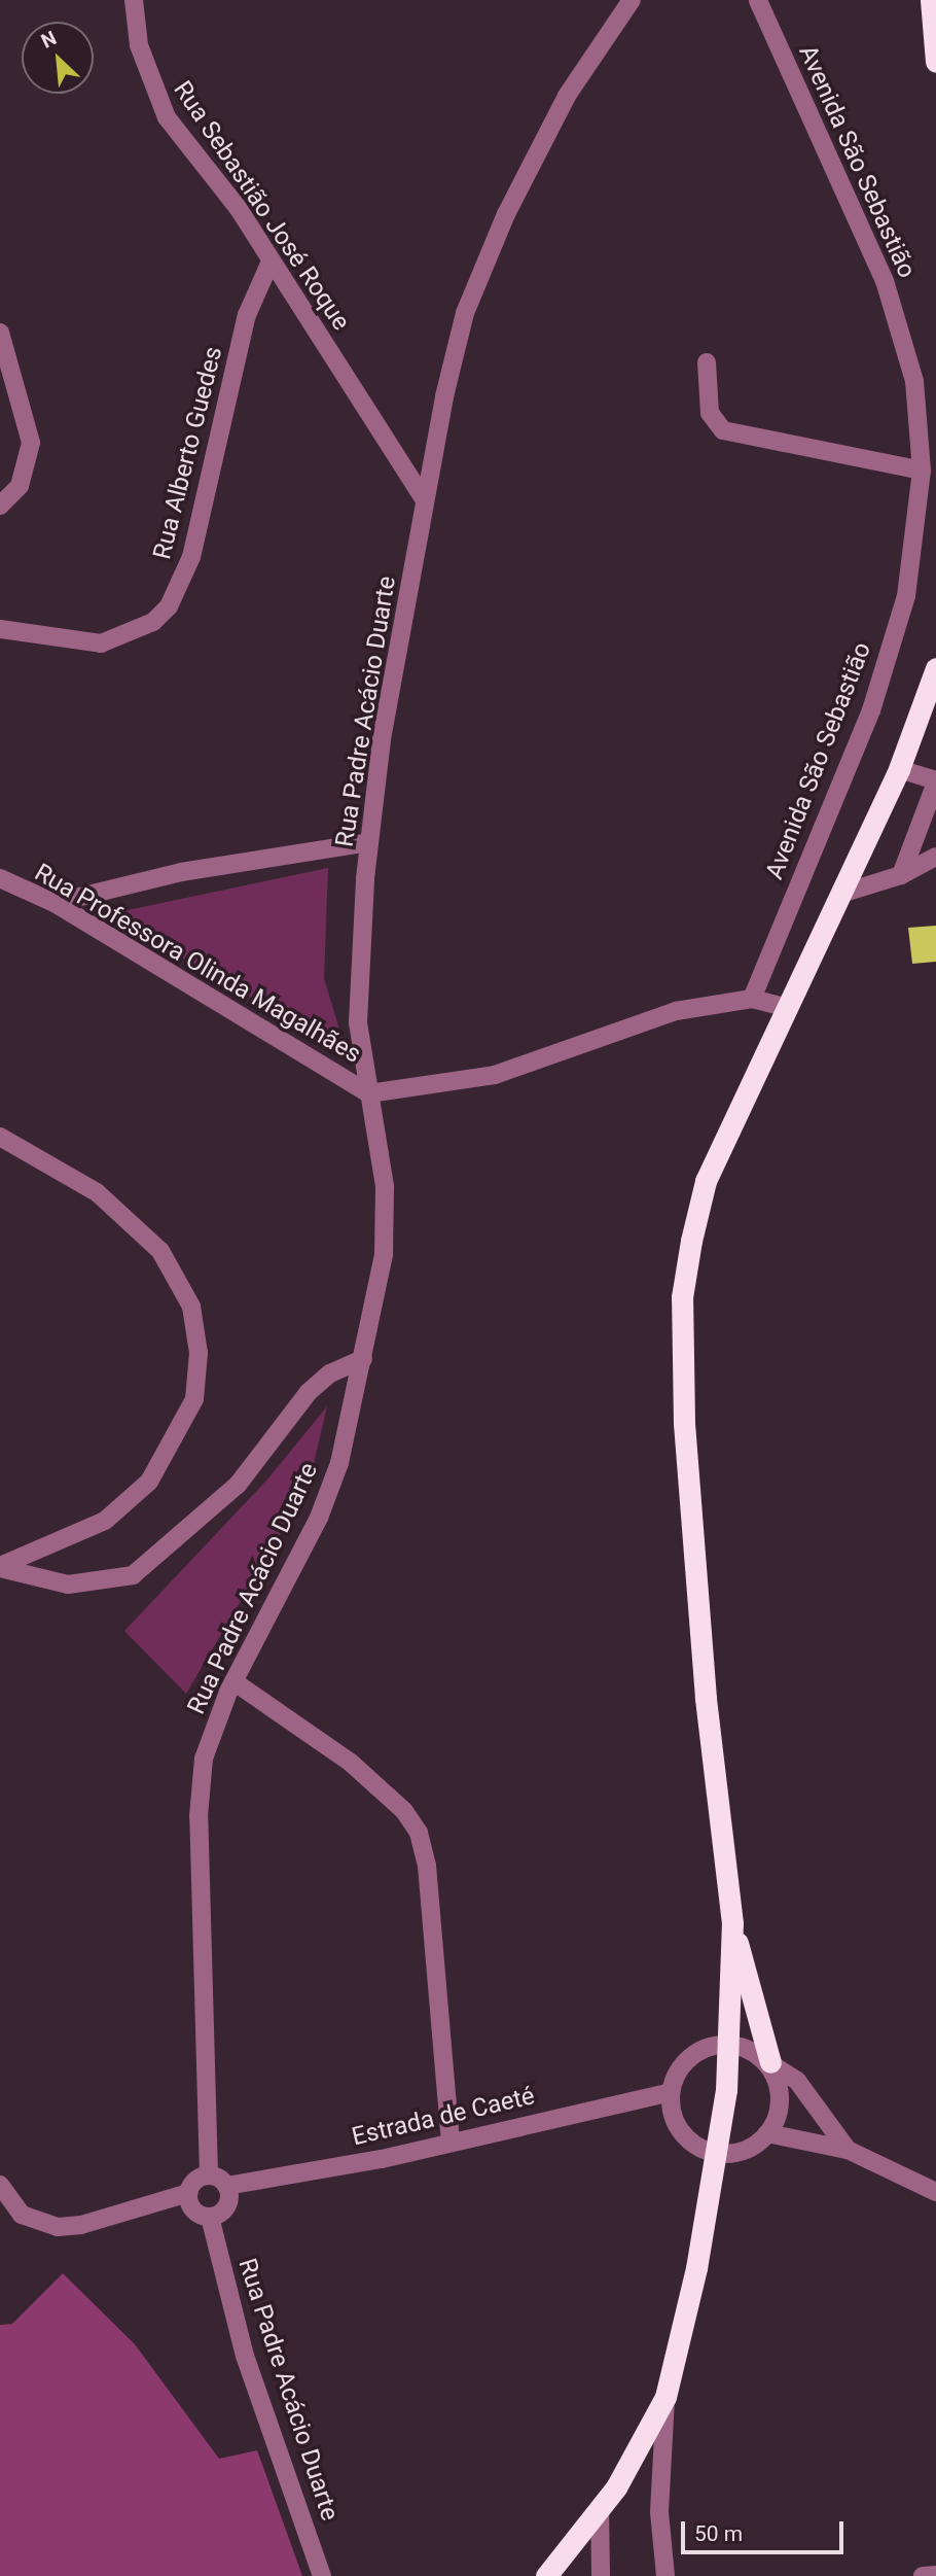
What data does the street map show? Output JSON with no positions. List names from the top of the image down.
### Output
{
  "streets": {
    "street": [
      "Avenida São Sebastião",
      "Rua Sebastião José Roque",
      "Rua Alberto Guedes",
      "Rua Padre Acácio Duarte",
      "Rua Professora Olinda Magalhães",
      "Estrada de Caeté"
    ]
  },
  "crossings": [
    ["Rua Sebastião José Roque", "Rua Alberto Guedes"],
    ["Rua Sebastião José Roque", "Rua Padre Acácio Duarte"],
    ["Rua Padre Acácio Duarte", "Rua Professora Olinda Magalhães"],
    ["Rua Padre Acácio Duarte", "Estrada de Caeté"]
  ],
  "scale_bar": "50 m",
  "north": "top left"
}
